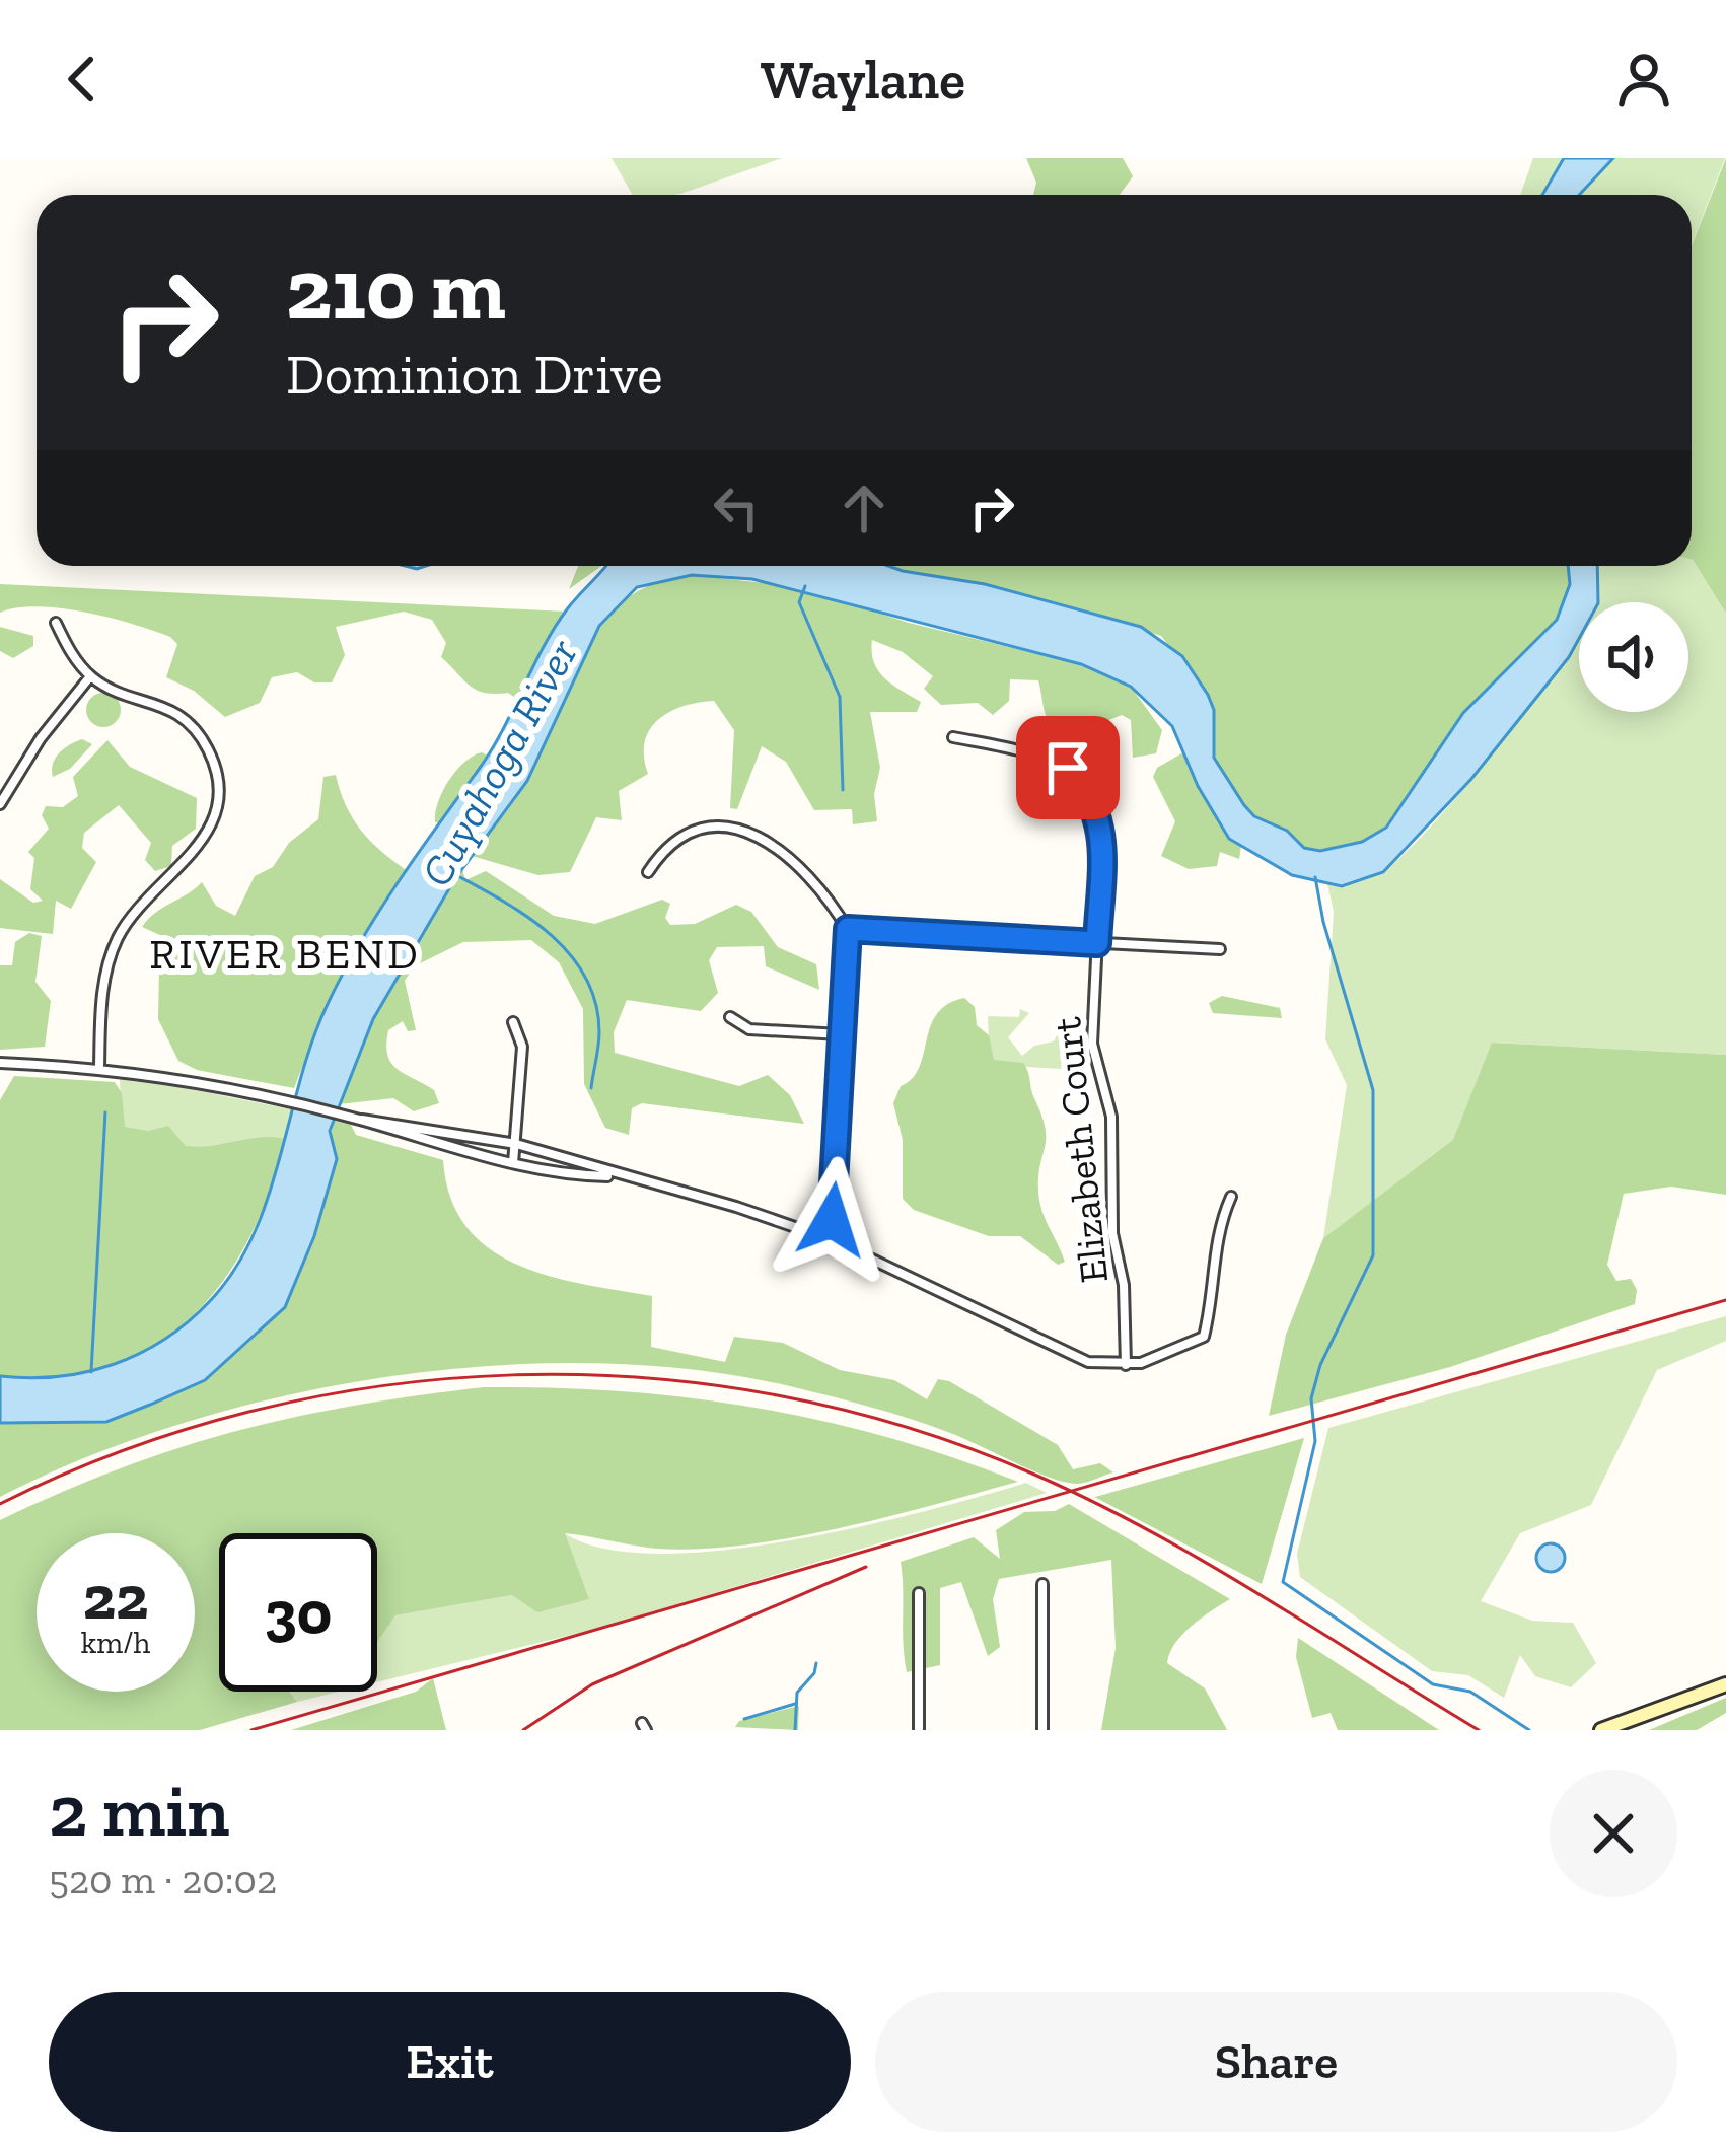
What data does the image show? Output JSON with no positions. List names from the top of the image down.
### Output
{
  "streets": {
    "street": ["Elizabeth Court"]
  },
  "districts": ["RIVER BEND"],
  "water": ["Cuyahoga River"],
  "page": {
    "header": "Waylane",
    "turn": ["210 m", "Dominion Drive"],
    "speed": "22 km/h",
    "limit": "30",
    "heading": ["2 min", "520 m · 20:02"],
    "buttons": ["Exit", "Share"]
  }
}
